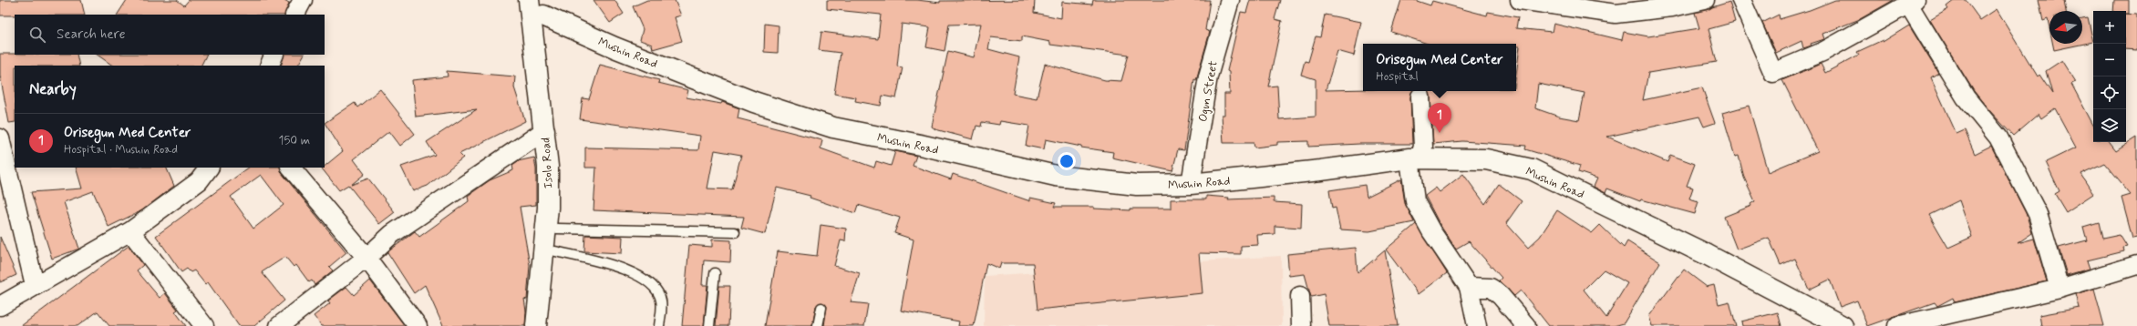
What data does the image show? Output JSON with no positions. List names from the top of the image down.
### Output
{
  "streets": {
    "main road": ["Mushin Road", "Isolo Road"],
    "street": ["Ogun Street"]
  },
  "crossings": [
    ["Mushin Road", "Ogun Street"],
    ["Mushin Road", "Isolo Road"]
  ],
  "north": "left",
  "page": {
    "map_buttons": ["+", "−"],
    "search": "Search here",
    "popup": ["Orisegun Med Center", "Hospital"],
    "heading": "Nearby",
    "pins": "1",
    "list": [
      {
        "mark": "1",
        "name": "Orisegun Med Center",
        "note": "Hospital · Mushin Road",
        "value": "150 m"
      }
    ]
  }
}
